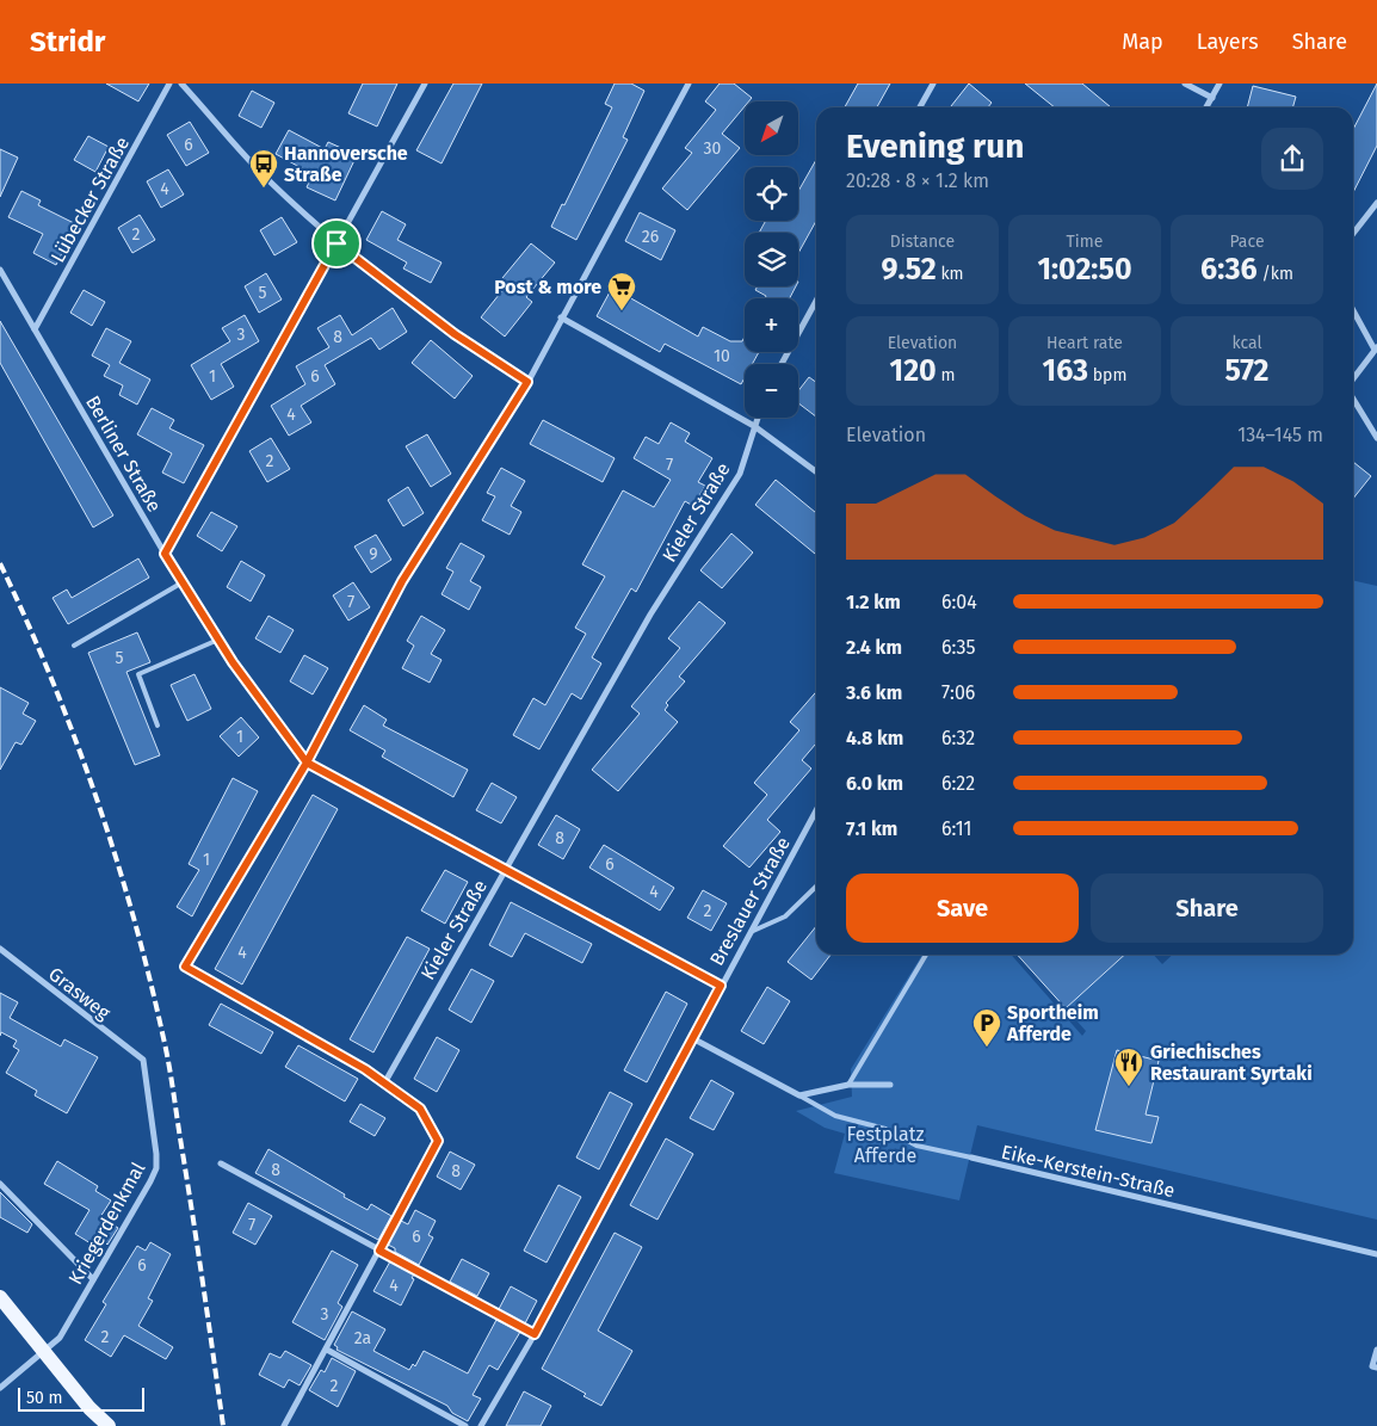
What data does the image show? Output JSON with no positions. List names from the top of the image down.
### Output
{
  "streets": {
    "street": [
      "Lübecker Straße",
      "Berliner Straße",
      "Kieler Straße",
      "Breslauer Straße",
      "Grasweg",
      "Eike-Kerstein-Straße",
      "Kriegerdenkmal"
    ]
  },
  "crossings": [
    ["Lübecker Straße", "Berliner Straße"],
    ["Berliner Straße", "Kieler Straße"],
    ["Berliner Straße", "Breslauer Straße"],
    ["Grasweg", "Kriegerdenkmal"]
  ],
  "parks": ["Festplatz Afferde"],
  "places": {
    "bus stop": ["Hannoversche Straße"],
    "supermarket": ["Post & more"],
    "parking": ["Sportheim Afferde"],
    "restaurant": ["Griechisches Restaurant Syrtaki"]
  },
  "house_numbers": [
    "6",
    "30",
    "4",
    "2",
    "26",
    "5",
    "3",
    "8",
    "10",
    "1",
    "6",
    "4",
    "2",
    "7",
    "9",
    "7",
    "5",
    "1",
    "8",
    "1",
    "6",
    "4",
    "2",
    "4",
    "8",
    "8",
    "7",
    "6",
    "6",
    "4",
    "3",
    "2",
    "2a",
    "2"
  ],
  "scale_bar": "50 m",
  "north": "bottom left",
  "page": {
    "header": "Stridr",
    "nav": ["Map", "Layers", "Share"],
    "map_buttons": ["+", "−"],
    "heading": ["Evening run", "20:28 · 8 × 1.2 km"],
    "stats": [
      ["Distance", "9.52 km"],
      ["Time", "1:02:50"],
      ["Pace", "6:36 /km"],
      ["Elevation", "120 m"],
      ["Heart rate", "163 bpm"],
      ["kcal", "572"]
    ],
    "chart": ["Elevation", "134–145 m"],
    "list": [
      {
        "name": "1.2 km",
        "note": "6:04"
      },
      {
        "name": "2.4 km",
        "note": "6:35"
      },
      {
        "name": "3.6 km",
        "note": "7:06"
      },
      {
        "name": "4.8 km",
        "note": "6:32"
      },
      {
        "name": "6.0 km",
        "note": "6:22"
      },
      {
        "name": "7.1 km",
        "note": "6:11"
      }
    ],
    "buttons": ["Save", "Share"],
    "scale": "50 m"
  }
}
